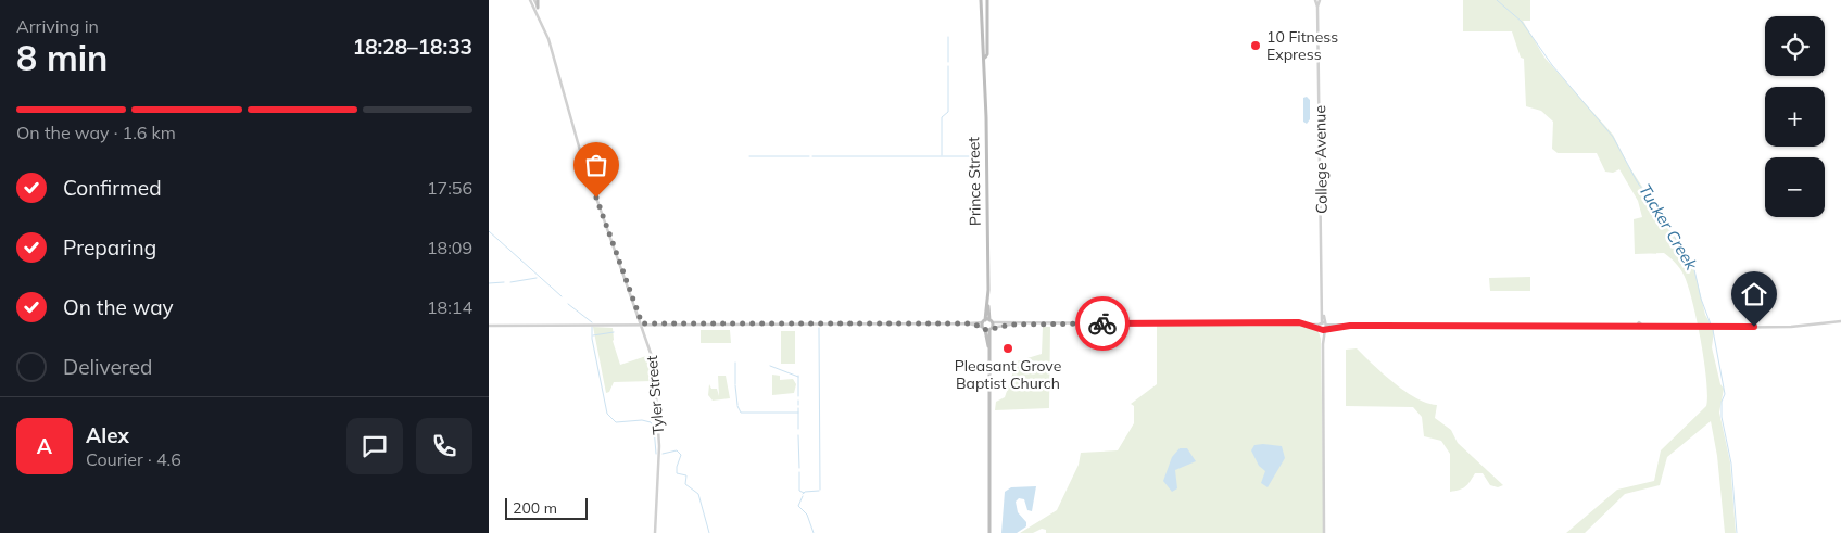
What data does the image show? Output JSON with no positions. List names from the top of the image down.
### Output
{
  "streets": {
    "main road": ["Prince Street"],
    "street": ["College Avenue", "Tyler Street"]
  },
  "water": ["Tucker Creek"],
  "places": ["10 Fitness Express", "Pleasant Grove Baptist Church"],
  "scale_bar": "200 m",
  "page": {
    "heading": ["8 min", "Arriving in", "18:28–18:33"],
    "panel": ["Alex", "Courier · 4.6"],
    "map_buttons": ["+", "−"],
    "bar": "On the way · 1.6 km",
    "list": [
      ["Confirmed", "17:56"],
      ["Preparing", "18:09"],
      ["On the way", "18:14"],
      "Delivered"
    ],
    "round": "A",
    "scale": "200 m"
  }
}
